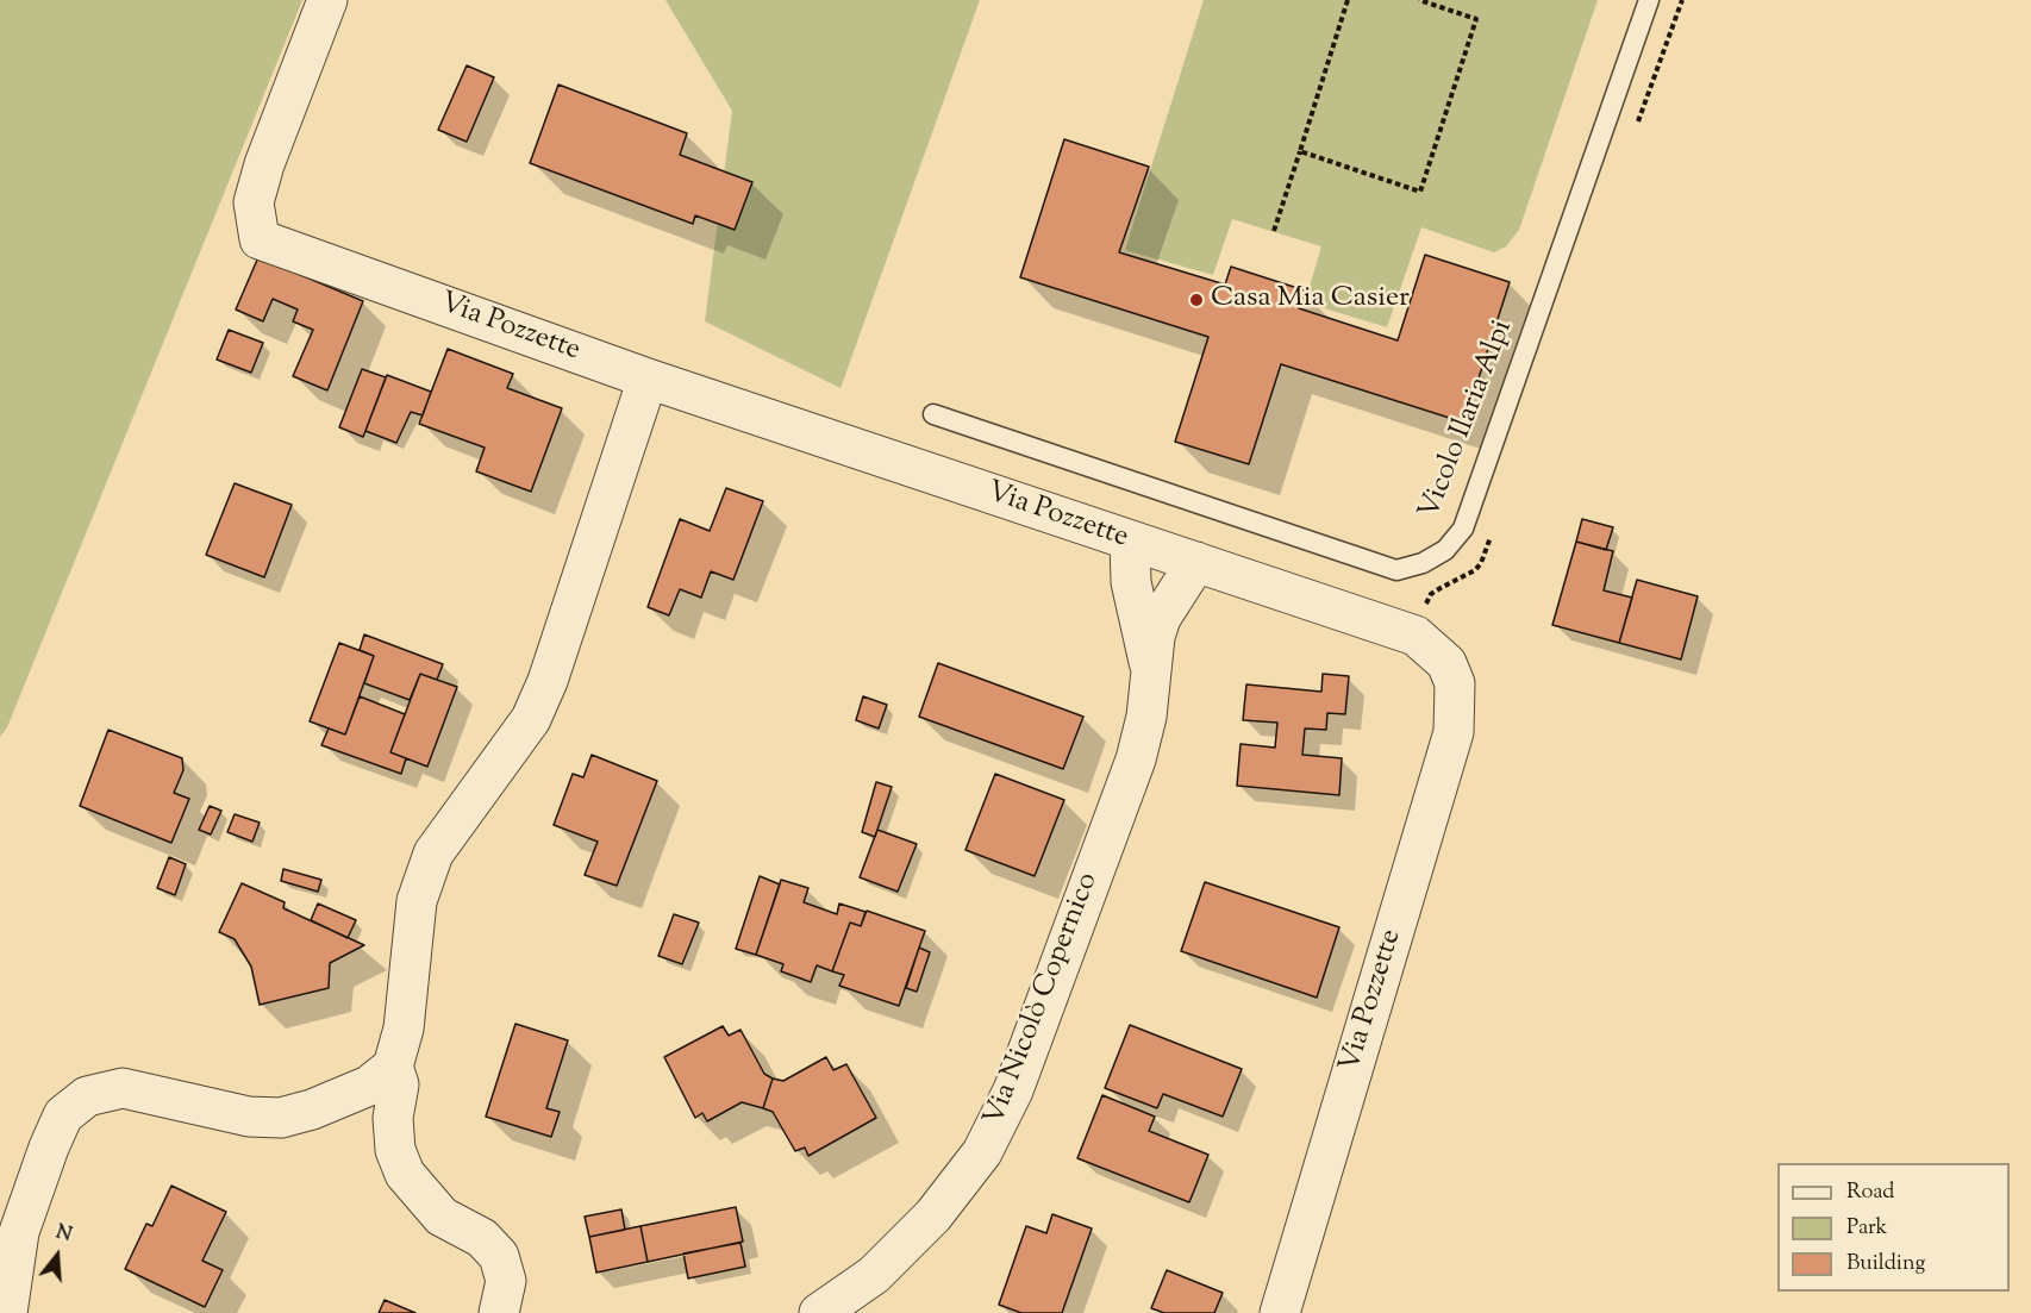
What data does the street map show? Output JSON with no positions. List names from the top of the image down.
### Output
{
  "streets": {
    "street": ["Via Pozzette", "Via Nicolò Copernico"],
    "lane": ["Vicolo Ilaria Alpi"]
  },
  "crossings": [
    ["Via Pozzette", "Via Nicolò Copernico"]
  ],
  "places": ["Casa Mia Casier"],
  "legend": ["Road", "Park", "Building"],
  "north": "top"
}
